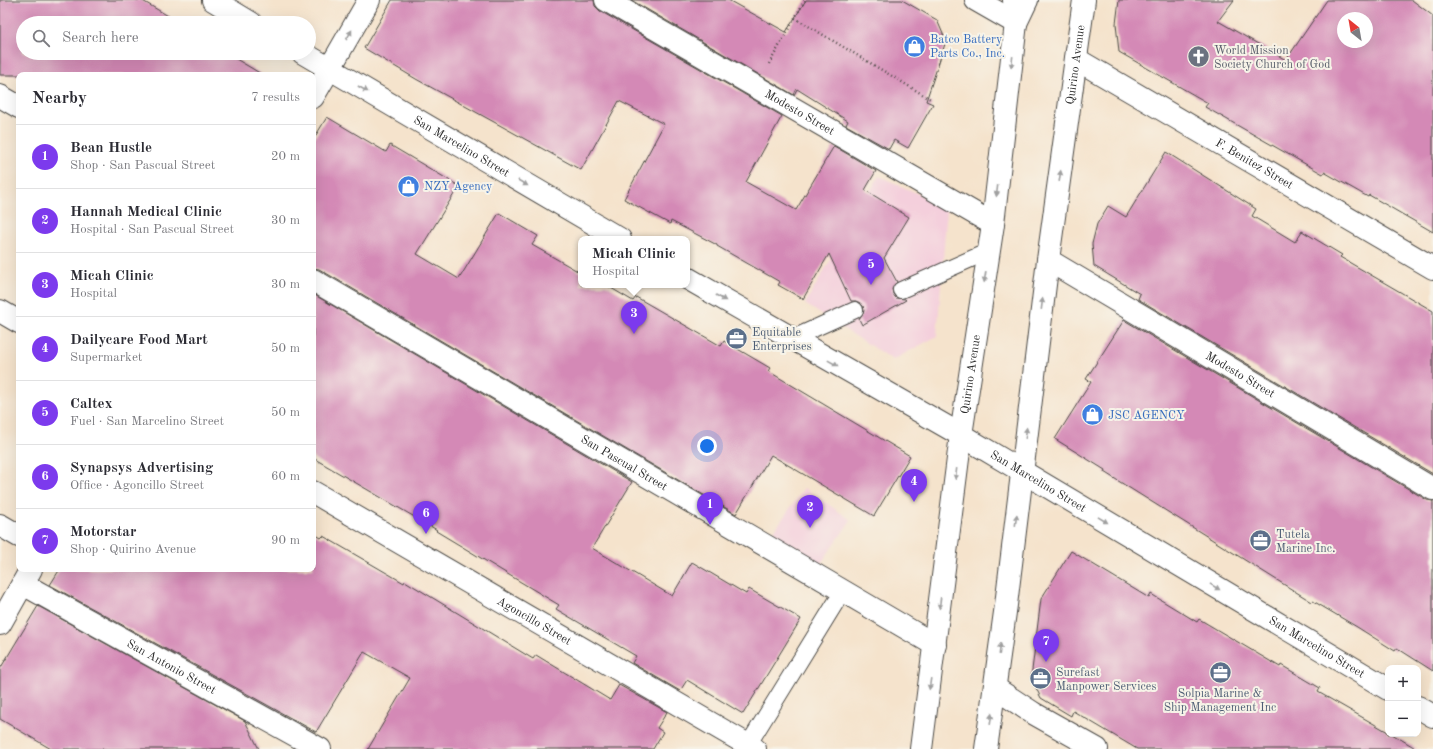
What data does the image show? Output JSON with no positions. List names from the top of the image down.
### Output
{
  "streets": {
    "main road": [
      "Quirino Avenue",
      "Modesto Street",
      "San Marcelino Street",
      "F. Benitez Street",
      "San Pascual Street",
      "Agoncillo Street",
      "San Antonio Street"
    ]
  },
  "crossings": [
    ["Quirino Avenue", "Modesto Street"],
    ["Quirino Avenue", "San Marcelino Street"],
    ["Quirino Avenue", "F. Benitez Street"],
    ["Quirino Avenue", "San Pascual Street"]
  ],
  "one_way": ["San Marcelino Street"],
  "places": {
    "shop": ["Batco Battery Parts Co., Inc.", "NZY Agency", "JSC AGENCY"],
    "church": ["World Mission Society Church of God"],
    "office": [
      "Equitable Enterprises",
      "Tutela Marine Inc.",
      "Solpia Marine & Ship Management Inc",
      "Surefast Manpower Services"
    ]
  },
  "north": "top left",
  "page": {
    "search": "Search here",
    "heading": ["Nearby", "7 results"],
    "list": [
      {
        "mark": "1",
        "name": "Bean Hustle",
        "note": "Shop · San Pascual Street",
        "value": "20 m"
      },
      {
        "mark": "2",
        "name": "Hannah Medical Clinic",
        "note": "Hospital · San Pascual Street",
        "value": "30 m"
      },
      {
        "mark": "3",
        "name": "Micah Clinic",
        "note": "Hospital",
        "value": "30 m"
      },
      {
        "mark": "4",
        "name": "Dailycare Food Mart",
        "note": "Supermarket",
        "value": "50 m"
      },
      {
        "mark": "5",
        "name": "Caltex",
        "note": "Fuel · San Marcelino Street",
        "value": "50 m"
      },
      {
        "mark": "6",
        "name": "Synapsys Advertising",
        "note": "Office · Agoncillo Street",
        "value": "60 m"
      },
      {
        "mark": "7",
        "name": "Motorstar",
        "note": "Shop · Quirino Avenue",
        "value": "90 m"
      }
    ],
    "popup": ["Micah Clinic", "Hospital"],
    "pins": [
      "5",
      "3",
      "4",
      "1",
      "2",
      "6",
      "7"
    ],
    "map_buttons": ["+", "−"]
  }
}
